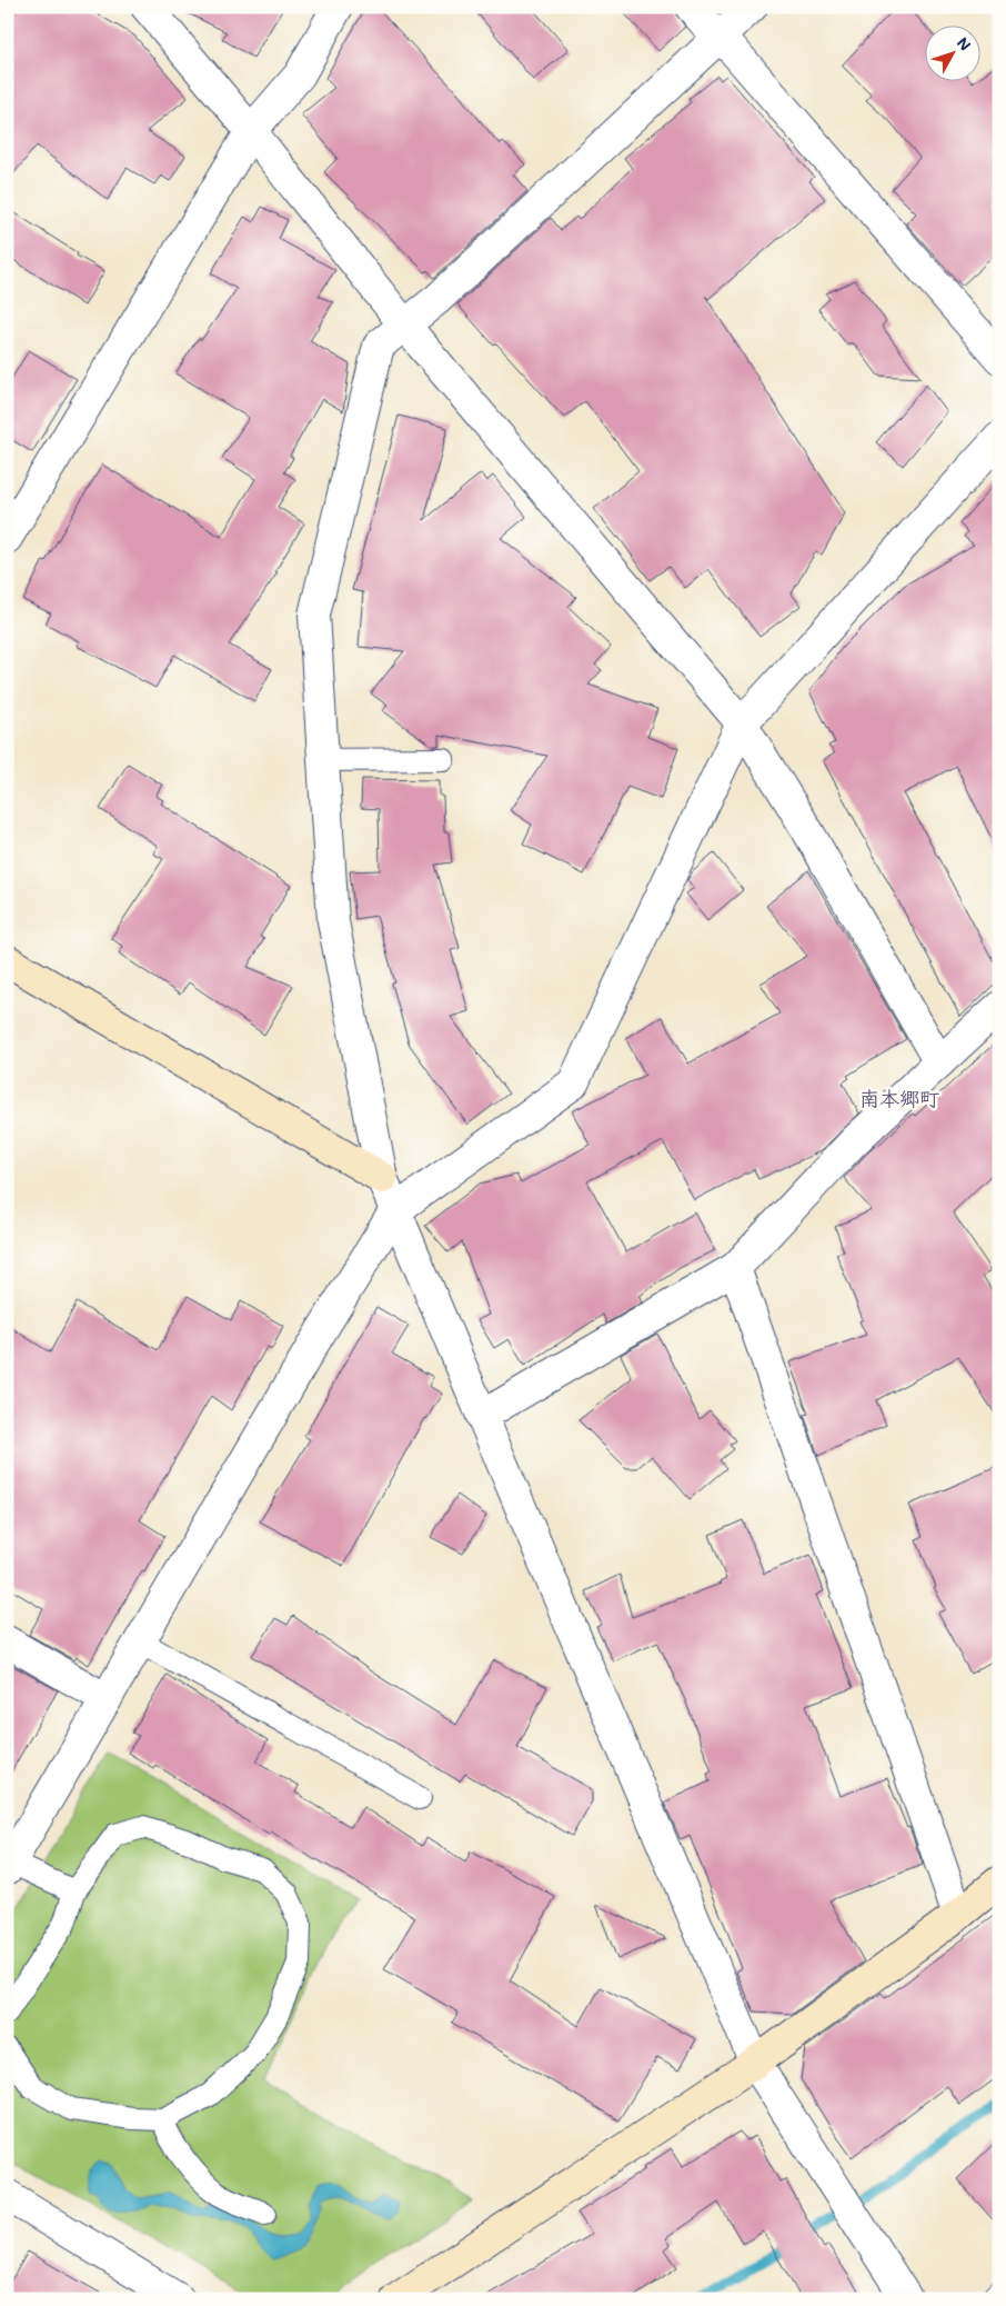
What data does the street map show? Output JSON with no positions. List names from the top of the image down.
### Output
{
  "districts": ["南本郷町"],
  "north": "top right"
}
